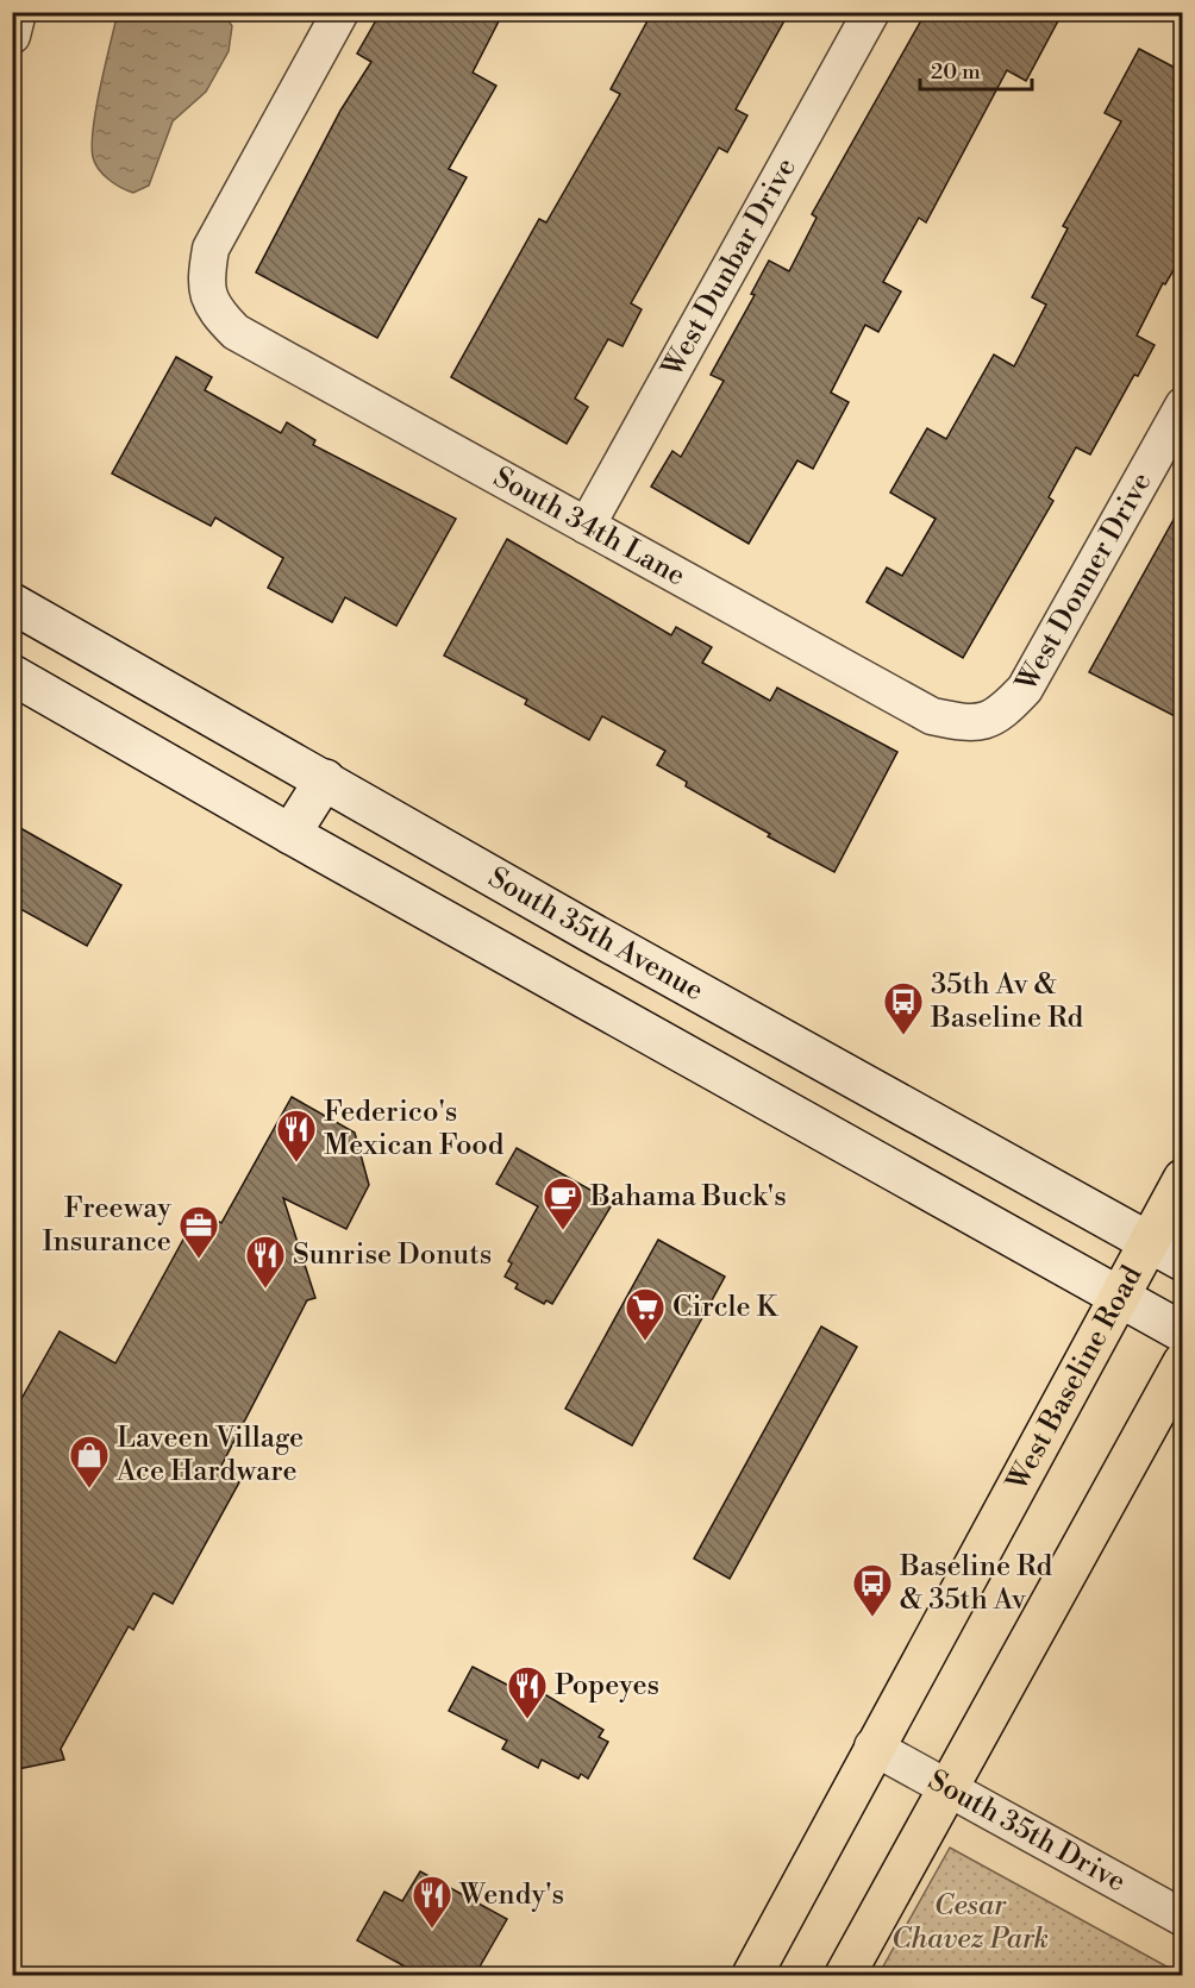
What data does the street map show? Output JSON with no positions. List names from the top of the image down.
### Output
{
  "streets": {
    "main road": ["South 35th Avenue", "West Baseline Road"],
    "street": [
      "West Dunbar Drive",
      "South 34th Lane",
      "West Donner Drive",
      "South 35th Drive"
    ]
  },
  "crossings": [
    ["West Dunbar Drive", "South 34th Lane"],
    ["South 34th Lane", "West Donner Drive"],
    ["South 35th Avenue", "West Baseline Road"],
    ["West Baseline Road", "South 35th Drive"]
  ],
  "parks": ["Cesar Chavez Park"],
  "places": {
    "bus stop": ["35th Av & Baseline Rd", "Baseline Rd & 35th Av"],
    "restaurant": [
      "Federico's Mexican Food",
      "Sunrise Donuts",
      "Popeyes",
      "Wendy's"
    ],
    "cafe": ["Bahama Buck's"],
    "office": ["Freeway Insurance"],
    "supermarket": ["Circle K"],
    "shop": ["Laveen Village Ace Hardware"]
  },
  "scale_bar": "20 m"
}
